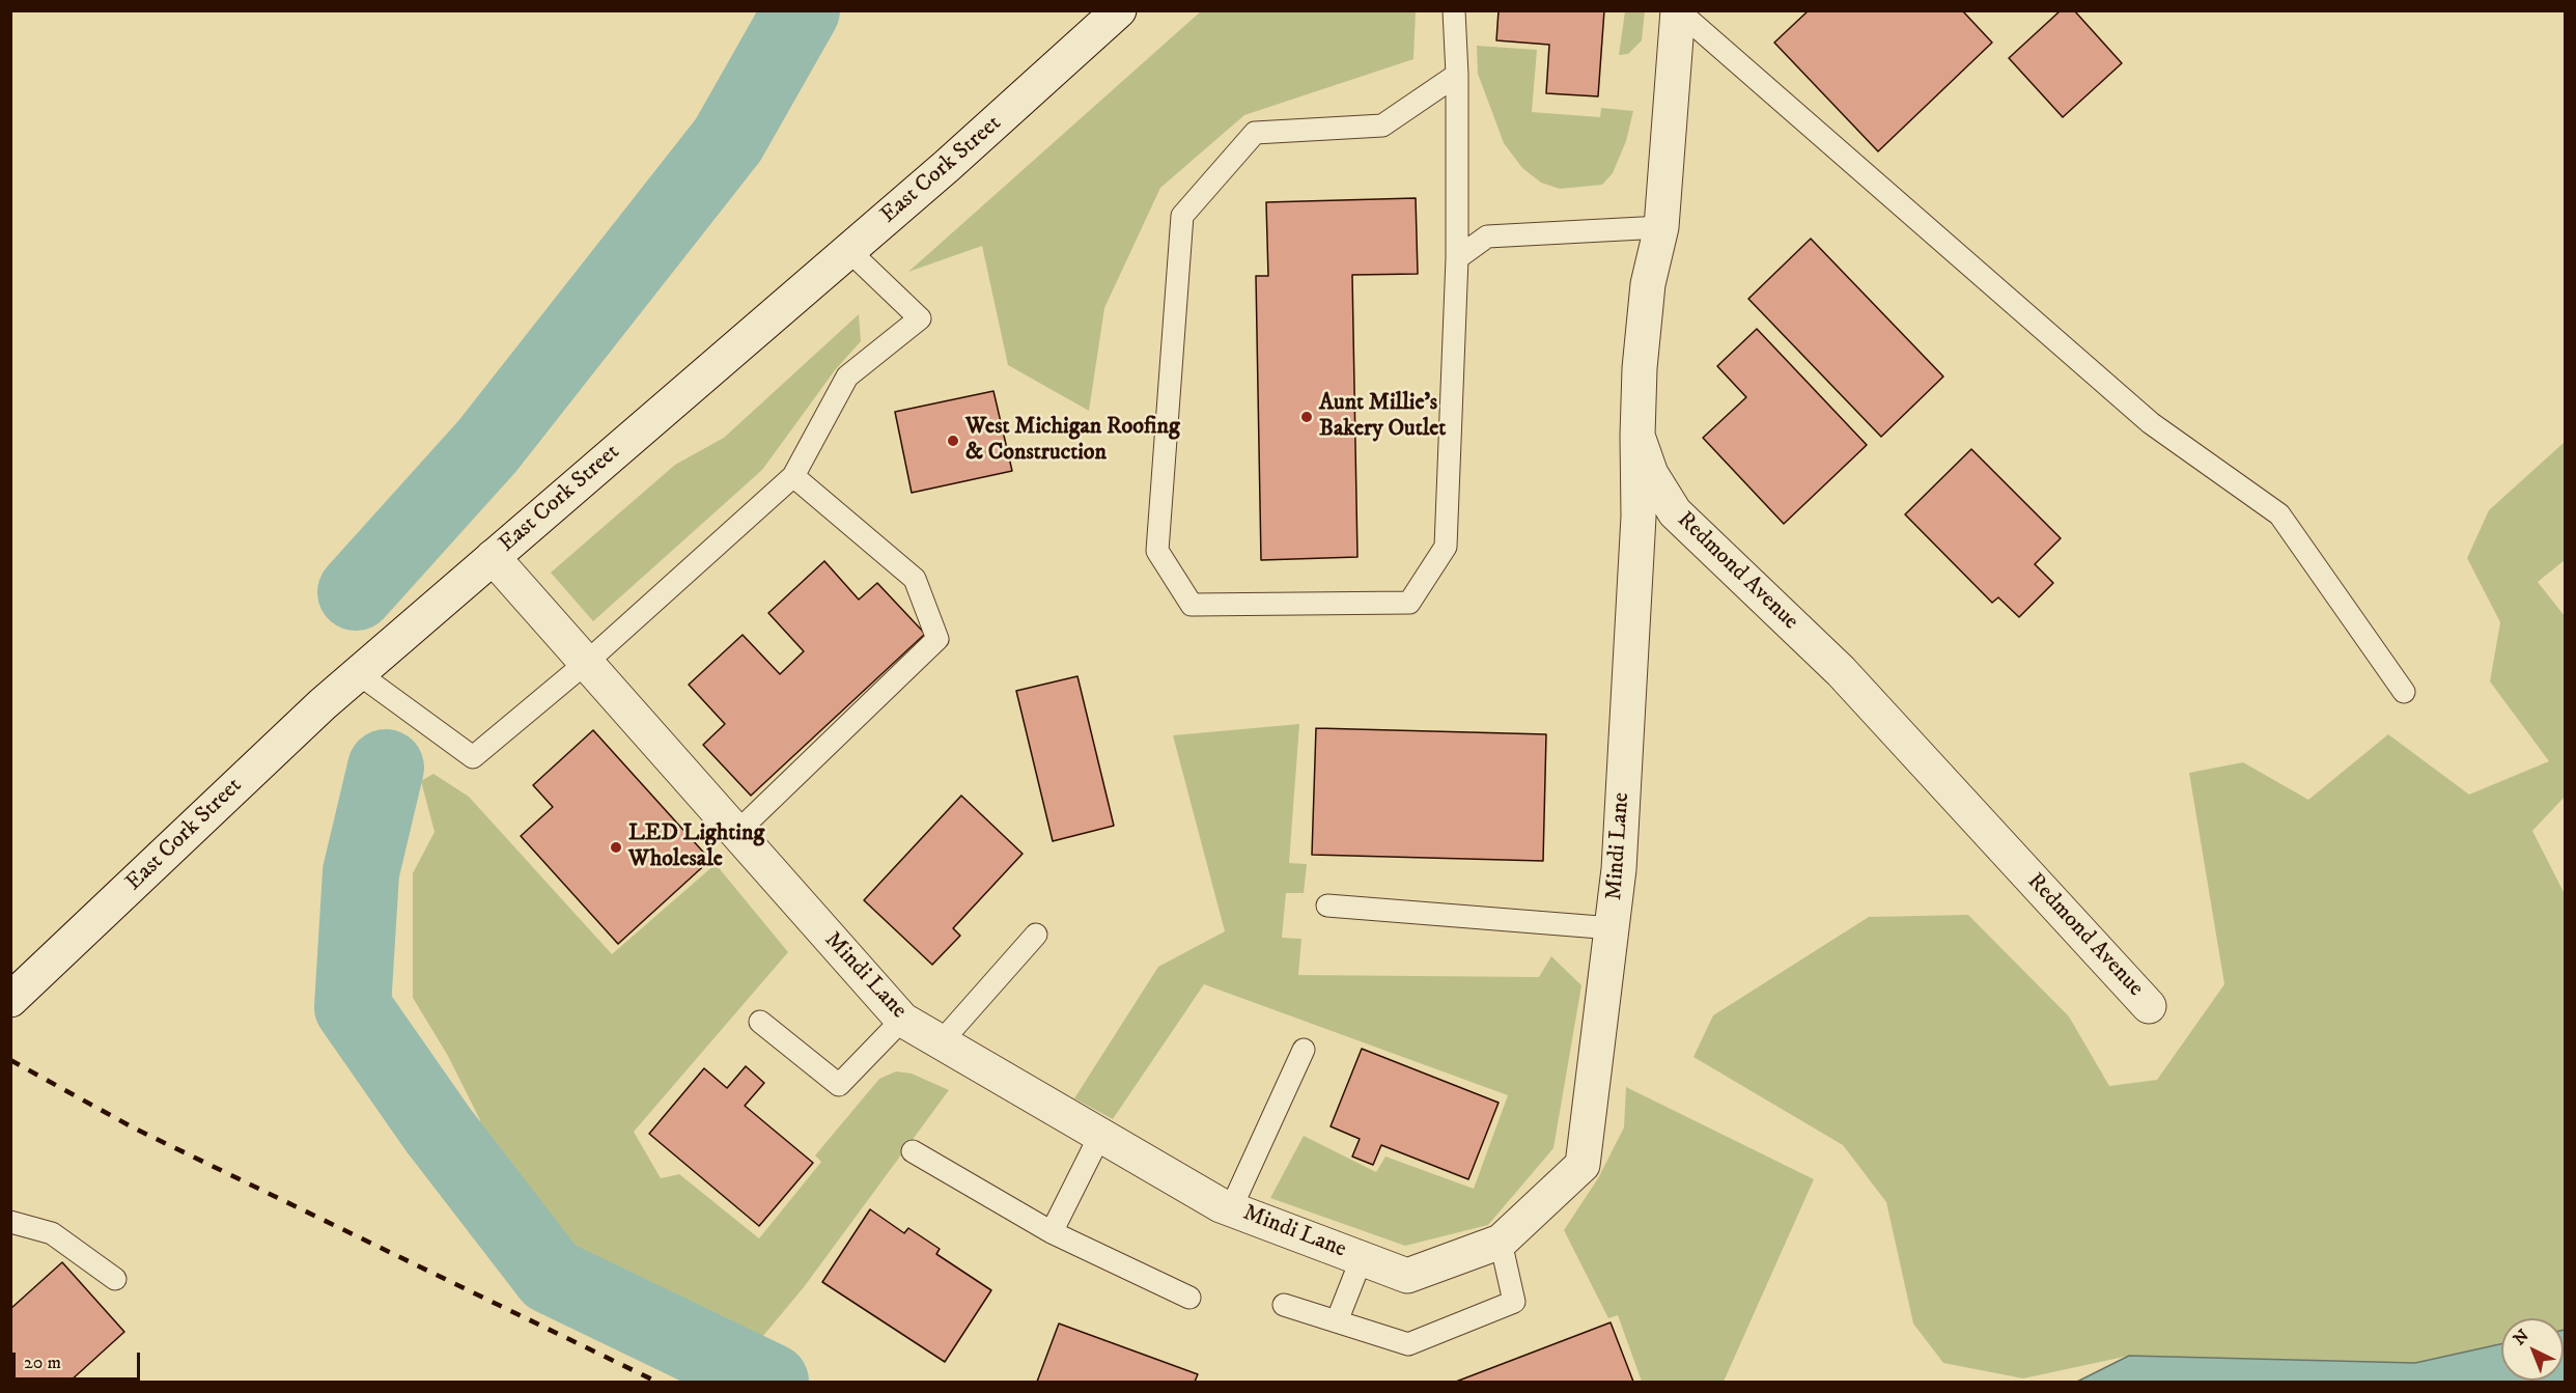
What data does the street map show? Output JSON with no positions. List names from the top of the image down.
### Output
{
  "streets": {
    "street": ["East Cork Street", "Redmond Avenue", "Mindi Lane"]
  },
  "crossings": [
    ["East Cork Street", "Mindi Lane"],
    ["Redmond Avenue", "Mindi Lane"]
  ],
  "places": ["Aunt Millie's Bakery Outlet", "West Michigan Roofing & Construction", "LED Lighting Wholesale"],
  "scale_bar": "20 m",
  "north": "top left"
}
